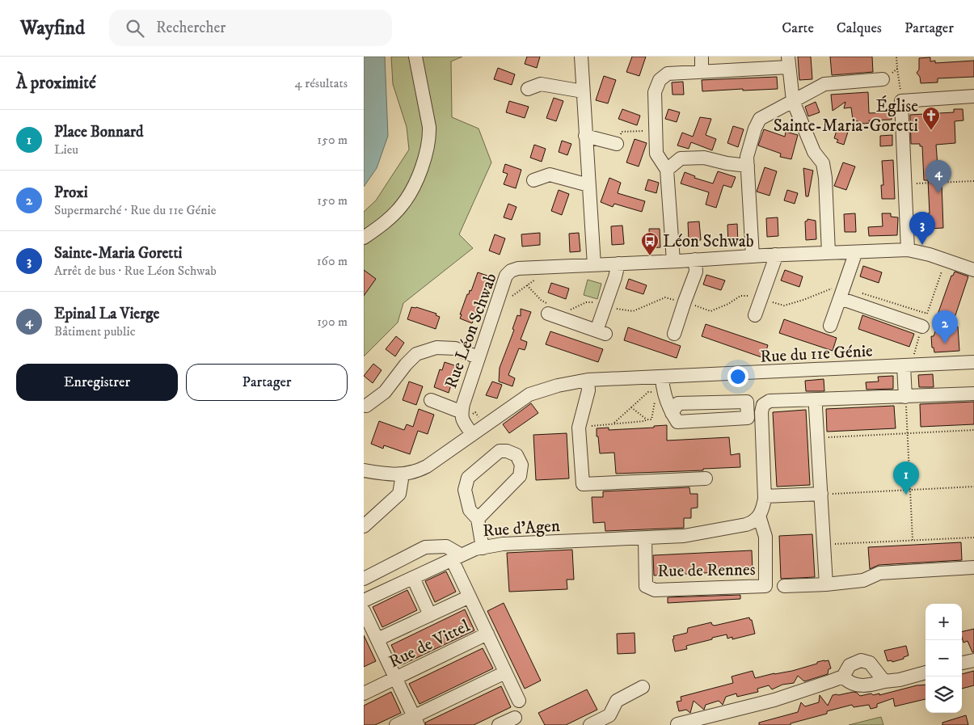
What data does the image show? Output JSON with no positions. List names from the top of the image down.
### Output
{
  "streets": {
    "street": [
      "Rue Léon Schwab",
      "Rue du 11e Génie",
      "Rue d'Agen",
      "Rue de Rennes",
      "Rue de Vittel"
    ]
  },
  "crossings": [
    ["Rue d'Agen", "Rue de Rennes"]
  ],
  "places": {
    "church": ["Église Sainte-Maria-Goretti"],
    "bus stop": ["Léon Schwab"]
  },
  "page": {
    "header": "Wayfind",
    "search": "Rechercher",
    "nav": ["Carte", "Calques", "Partager"],
    "heading": ["À proximité", "4 résultats"],
    "list": [
      {
        "mark": "1",
        "name": "Place Bonnard",
        "note": "Lieu",
        "value": "150 m"
      },
      {
        "mark": "2",
        "name": "Proxi",
        "note": "Supermarché · Rue du 11e Génie",
        "value": "150 m"
      },
      {
        "mark": "3",
        "name": "Sainte-Maria Goretti",
        "note": "Arrêt de bus · Rue Léon Schwab",
        "value": "160 m"
      },
      {
        "mark": "4",
        "name": "Epinal La Vierge",
        "note": "Bâtiment public",
        "value": "190 m"
      }
    ],
    "pins": [
      "4",
      "3",
      "2",
      "1"
    ],
    "buttons": ["Enregistrer", "Partager"],
    "map_buttons": ["+", "−"]
  }
}
